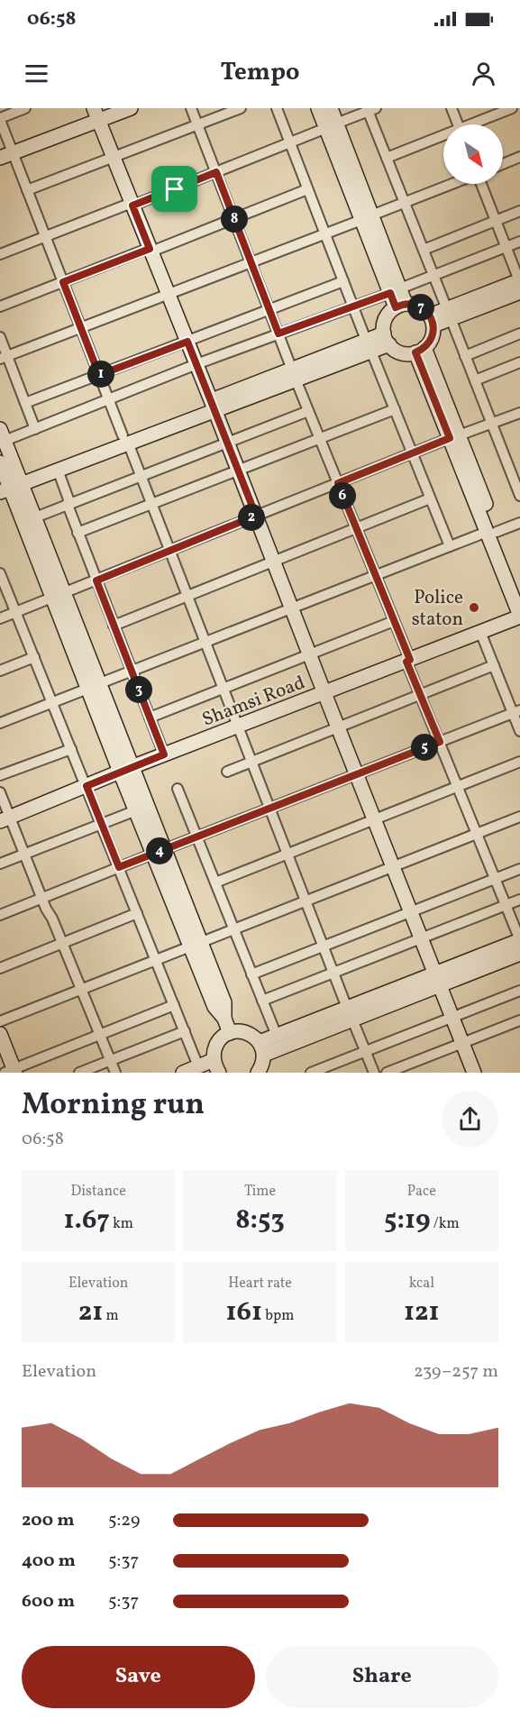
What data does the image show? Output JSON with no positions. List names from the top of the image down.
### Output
{
  "streets": {
    "street": ["Shamsi Road"]
  },
  "places": ["Police staton"],
  "north": "bottom right",
  "page": {
    "status": "06:58",
    "header": "Tempo",
    "pins": [
      "8",
      "7",
      "1",
      "6",
      "2",
      "3",
      "5",
      "4"
    ],
    "heading": ["Morning run", "06:58"],
    "stats": [
      ["Distance", "1.67 km"],
      ["Time", "8:53"],
      ["Pace", "5:19 /km"],
      ["Elevation", "21 m"],
      ["Heart rate", "161 bpm"],
      ["kcal", "121"]
    ],
    "chart": ["Elevation", "239–257 m"],
    "list": [
      {
        "name": "200 m",
        "note": "5:29"
      },
      {
        "name": "400 m",
        "note": "5:37"
      },
      {
        "name": "600 m",
        "note": "5:37"
      }
    ],
    "buttons": ["Save", "Share"]
  }
}
